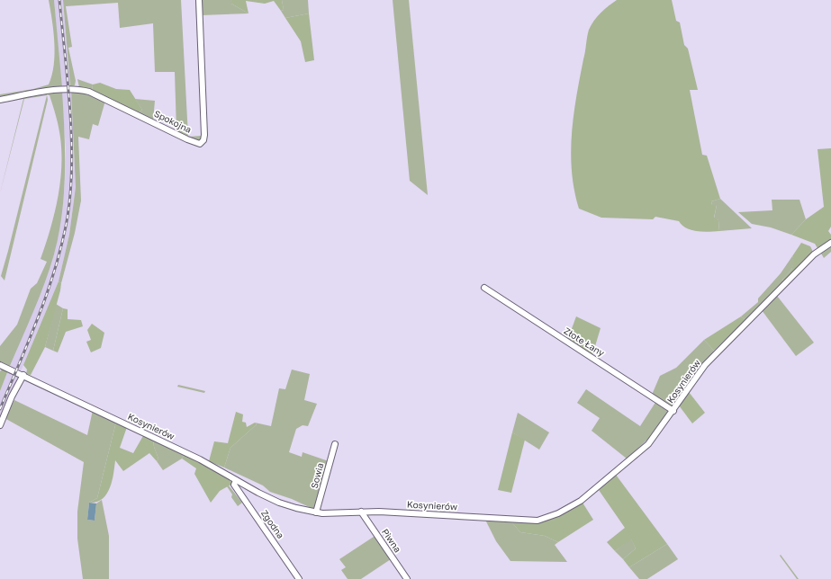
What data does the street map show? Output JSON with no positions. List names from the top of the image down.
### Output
{
  "streets": {
    "street": [
      "Spokojna",
      "Złote Łany",
      "Kosynierów",
      "Sowia",
      "Zgodna",
      "Piwna"
    ]
  },
  "crossings": [
    ["Złote Łany", "Kosynierów"],
    ["Kosynierów", "Sowia"],
    ["Kosynierów", "Zgodna"],
    ["Kosynierów", "Piwna"]
  ]
}
